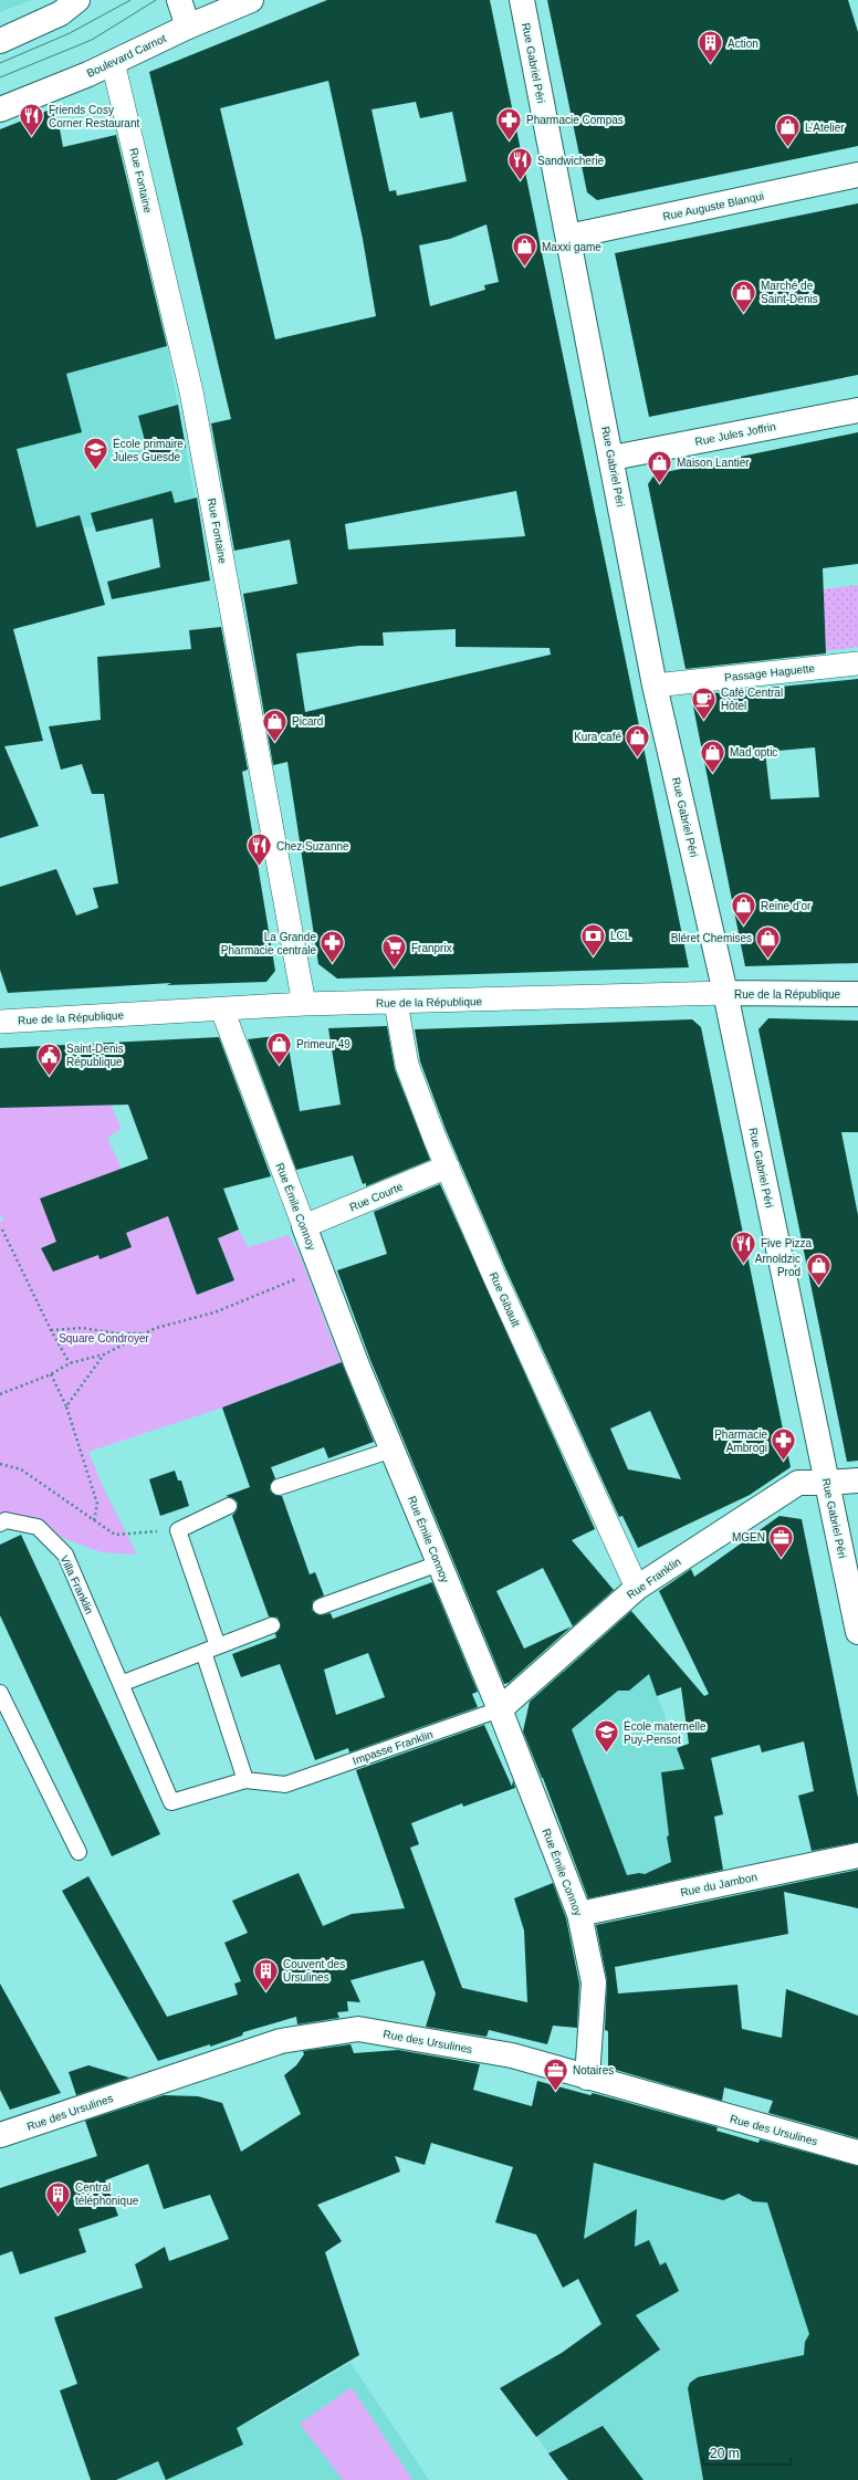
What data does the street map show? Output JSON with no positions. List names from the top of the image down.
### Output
{
  "streets": {
    "street": [
      "Boulevard Carnot",
      "Rue Gabriel Péri",
      "Rue Fontaine",
      "Rue Auguste Blanqui",
      "Rue Jules Joffrin",
      "Passage Haguette",
      "Rue de la République",
      "Rue Courte",
      "Rue Émile Connoy",
      "Rue Gibault",
      "Rue Franklin",
      "Rue du Jambon",
      "Rue des Ursulines"
    ],
    "lane": ["Villa Franklin", "Impasse Franklin"]
  },
  "crossings": [
    ["Boulevard Carnot", "Rue Fontaine"],
    ["Rue Gabriel Péri", "Rue Auguste Blanqui"],
    ["Rue Gabriel Péri", "Rue Jules Joffrin"],
    ["Rue Gabriel Péri", "Passage Haguette"],
    ["Rue Gabriel Péri", "Rue de la République"],
    ["Rue Gabriel Péri", "Rue Franklin"],
    ["Rue Fontaine", "Rue de la République"],
    ["Rue de la République", "Rue Émile Connoy"],
    ["Rue de la République", "Rue Gibault"],
    ["Rue Courte", "Rue Émile Connoy"],
    ["Rue Courte", "Rue Gibault"],
    ["Rue Émile Connoy", "Rue Franklin"],
    ["Rue Émile Connoy", "Impasse Franklin"],
    ["Rue Émile Connoy", "Rue du Jambon"],
    ["Rue Émile Connoy", "Rue des Ursulines"],
    ["Rue Gibault", "Rue Franklin"],
    ["Rue Franklin", "Impasse Franklin"],
    ["Villa Franklin", "Impasse Franklin"]
  ],
  "parks": ["Square Condroyer"],
  "places": {
    "building": ["Action", "Couvent des Ursulines", "Central téléphonique"],
    "restaurant": [
      "Friends Cosy Corner Restaurant",
      "Sandwicherie",
      "Chez Suzanne",
      "Five Pizza"
    ],
    "pharmacy": ["Pharmacie Compas", "La Grande Pharmacie centrale", "Pharmacie Ambrogi"],
    "shop": [
      "L’Atelier",
      "Maxxi game",
      "Marché de Saint-Denis",
      "Maison Lantier",
      "Picard",
      "Kura café",
      "Mad optic",
      "Reine d'or",
      "Bléret Chemises",
      "Primeur 49",
      "Arnoldzic Prod"
    ],
    "school or university": ["École primaire Jules Guesde", "École maternelle Puy-Pensot"],
    "cafe": ["Café Central Hôtel"],
    "bank": ["LCL"],
    "supermarket": ["Franprix"],
    "public building": ["Saint-Denis République"],
    "office": ["MGEN", "Notaires"]
  },
  "scale_bar": "20 m"
}
